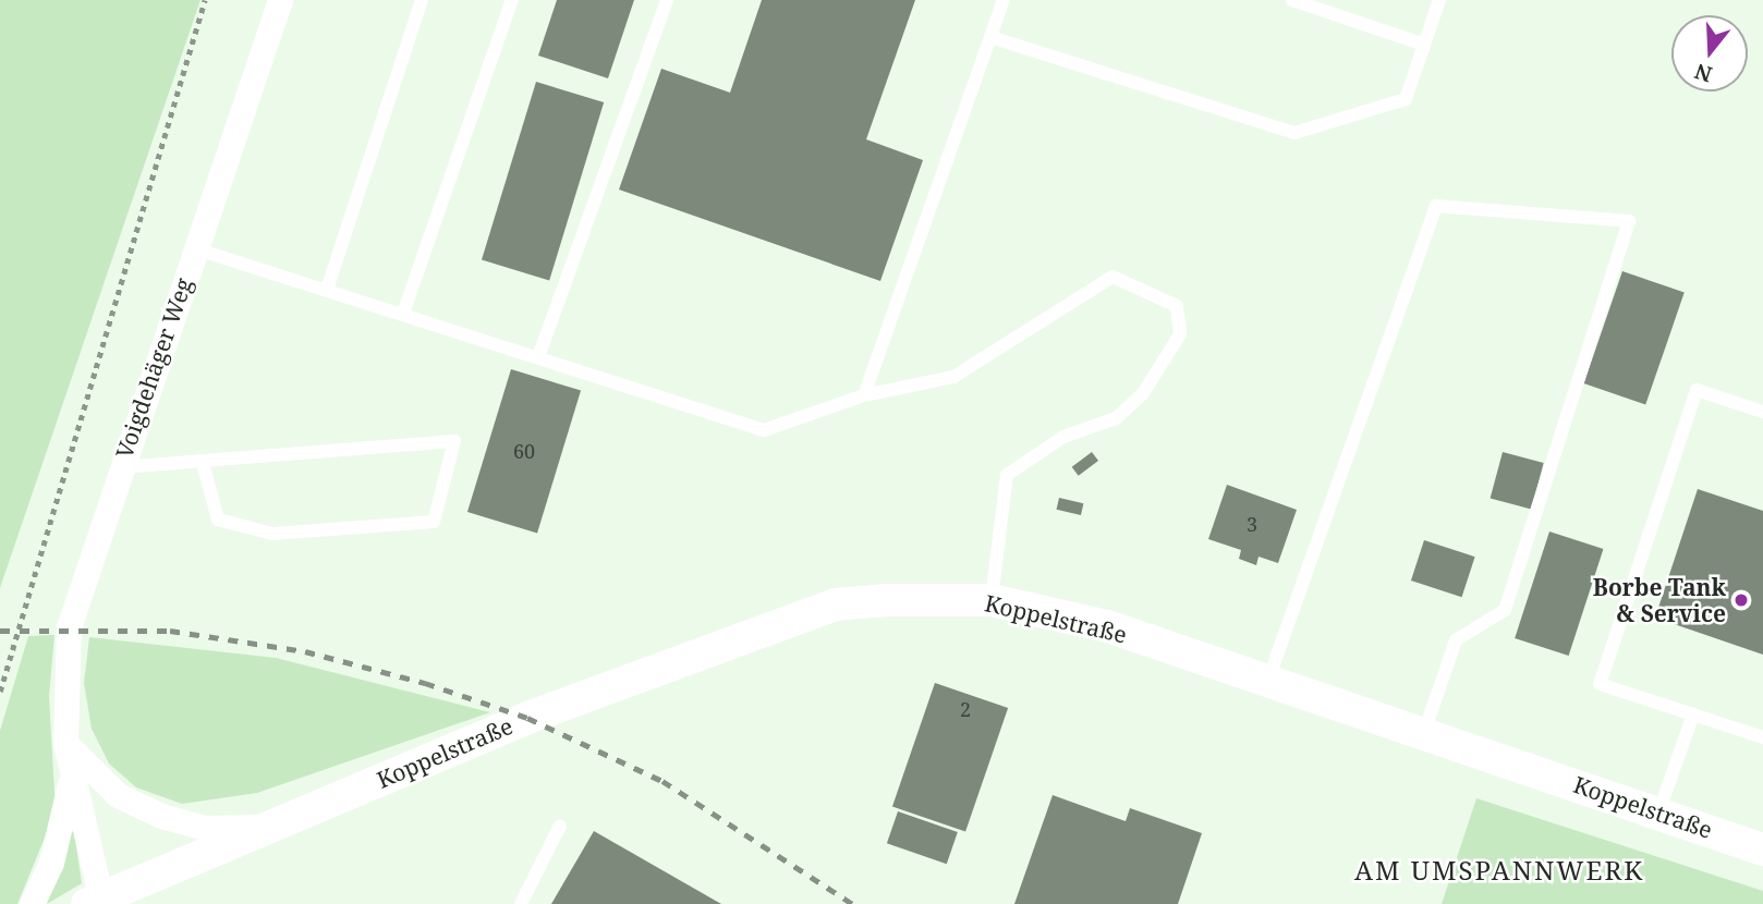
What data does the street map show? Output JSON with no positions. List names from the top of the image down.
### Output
{
  "streets": {
    "street": ["Voigdehäger Weg", "Koppelstraße"]
  },
  "crossings": [
    ["Voigdehäger Weg", "Koppelstraße"]
  ],
  "districts": ["AM UMSPANNWERK"],
  "places": ["Borbe Tank & Service"],
  "house_numbers": ["60", "3", "2"],
  "north": "bottom"
}
